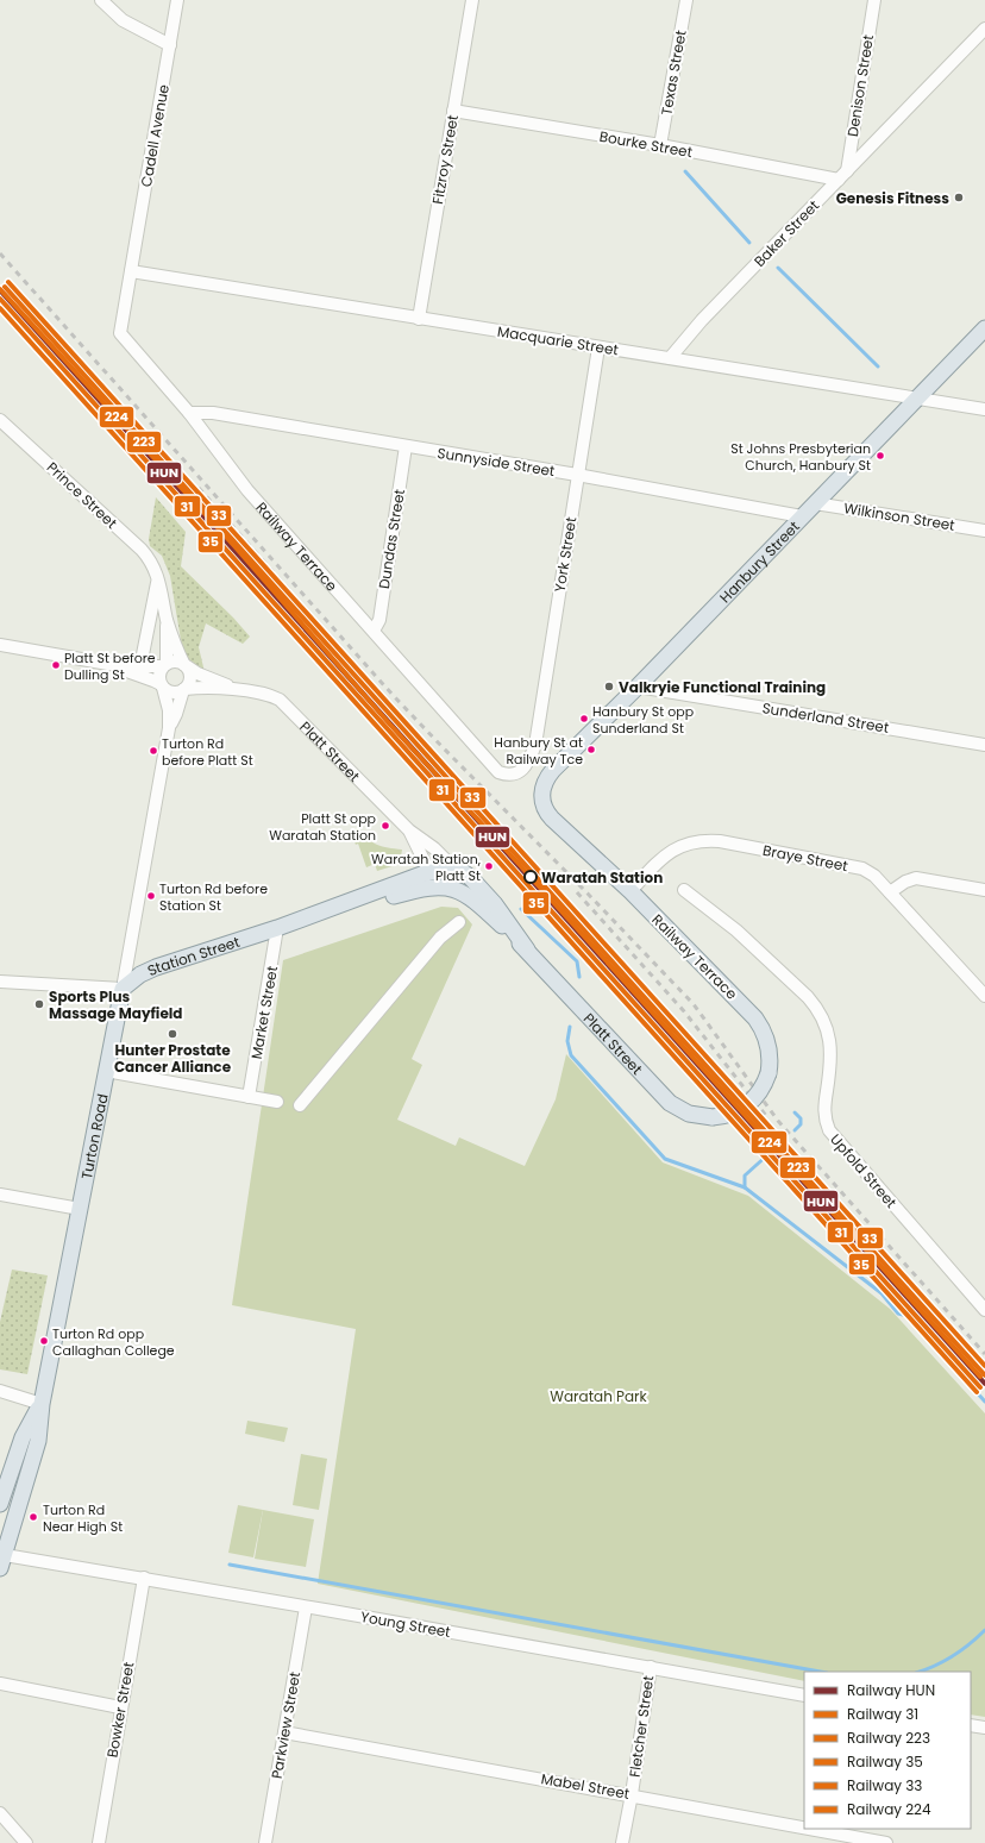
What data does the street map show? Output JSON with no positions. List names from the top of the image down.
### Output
{
  "streets": {
    "main road": [
      "Railway Terrace",
      "Hanbury Street",
      "Platt Street",
      "Station Street",
      "Turton Road"
    ],
    "street": [
      "Texas Street",
      "Denison Street",
      "Cadell Avenue",
      "Bourke Street",
      "Fitzroy Street",
      "Baker Street",
      "Macquarie Street",
      "Sunnyside Street",
      "Prince Street",
      "Wilkinson Street",
      "Dundas Street",
      "York Street",
      "Sunderland Street",
      "Braye Street",
      "Market Street",
      "Upfold Street",
      "Young Street",
      "Bowker Street",
      "Parkview Street",
      "Fletcher Street",
      "Mabel Street"
    ]
  },
  "crossings": [
    ["Texas Street", "Bourke Street"],
    ["Denison Street", "Bourke Street"],
    ["Denison Street", "Baker Street"],
    ["Cadell Avenue", "Macquarie Street"],
    ["Cadell Avenue", "Railway Terrace"],
    ["Bourke Street", "Fitzroy Street"],
    ["Bourke Street", "Baker Street"],
    ["Fitzroy Street", "Macquarie Street"],
    ["Baker Street", "Macquarie Street"],
    ["Macquarie Street", "Railway Terrace"],
    ["Macquarie Street", "York Street"],
    ["Macquarie Street", "Hanbury Street"],
    ["Sunnyside Street", "Dundas Street"],
    ["Sunnyside Street", "Railway Terrace"],
    ["Sunnyside Street", "York Street"],
    ["Sunnyside Street", "Hanbury Street"],
    ["Prince Street", "Platt Street"],
    ["Prince Street", "Turton Road"],
    ["Wilkinson Street", "Hanbury Street"],
    ["Dundas Street", "Railway Terrace"],
    ["Railway Terrace", "York Street"],
    ["Railway Terrace", "Hanbury Street"],
    ["Railway Terrace", "Platt Street"],
    ["Railway Terrace", "Braye Street"],
    ["Hanbury Street", "Sunderland Street"],
    ["Platt Street", "Station Street"],
    ["Platt Street", "Turton Road"],
    ["Station Street", "Market Street"],
    ["Station Street", "Turton Road"],
    ["Turton Road", "Young Street"],
    ["Young Street", "Bowker Street"],
    ["Young Street", "Parkview Street"],
    ["Young Street", "Fletcher Street"],
    ["Parkview Street", "Mabel Street"],
    ["Fletcher Street", "Mabel Street"]
  ],
  "parks": ["Waratah Park"],
  "places": [
    "Genesis Fitness",
    "St Johns Presbyterian Church, Hanbury St",
    "Platt St before Dulling St",
    "Valkryie Functional Training",
    "Hanbury St opp Sunderland St",
    "Hanbury St at Railway Tce",
    "Turton Rd before Platt St",
    "Platt St opp Waratah Station",
    "Waratah Station, Platt St",
    "Waratah Station",
    "Turton Rd before Station St",
    "Sports Plus Massage Mayfield",
    "Hunter Prostate Cancer Alliance",
    "Turton Rd opp Callaghan College",
    "Turton Rd Near High St"
  ],
  "lines": [
    "rail line 33",
    "rail line 223",
    "rail line 224",
    "rail line HUN",
    "rail line 31",
    "rail line 35"
  ],
  "legend": [
    "Railway HUN",
    "Railway 31",
    "Railway 223",
    "Railway 35",
    "Railway 33",
    "Railway 224"
  ]
}
